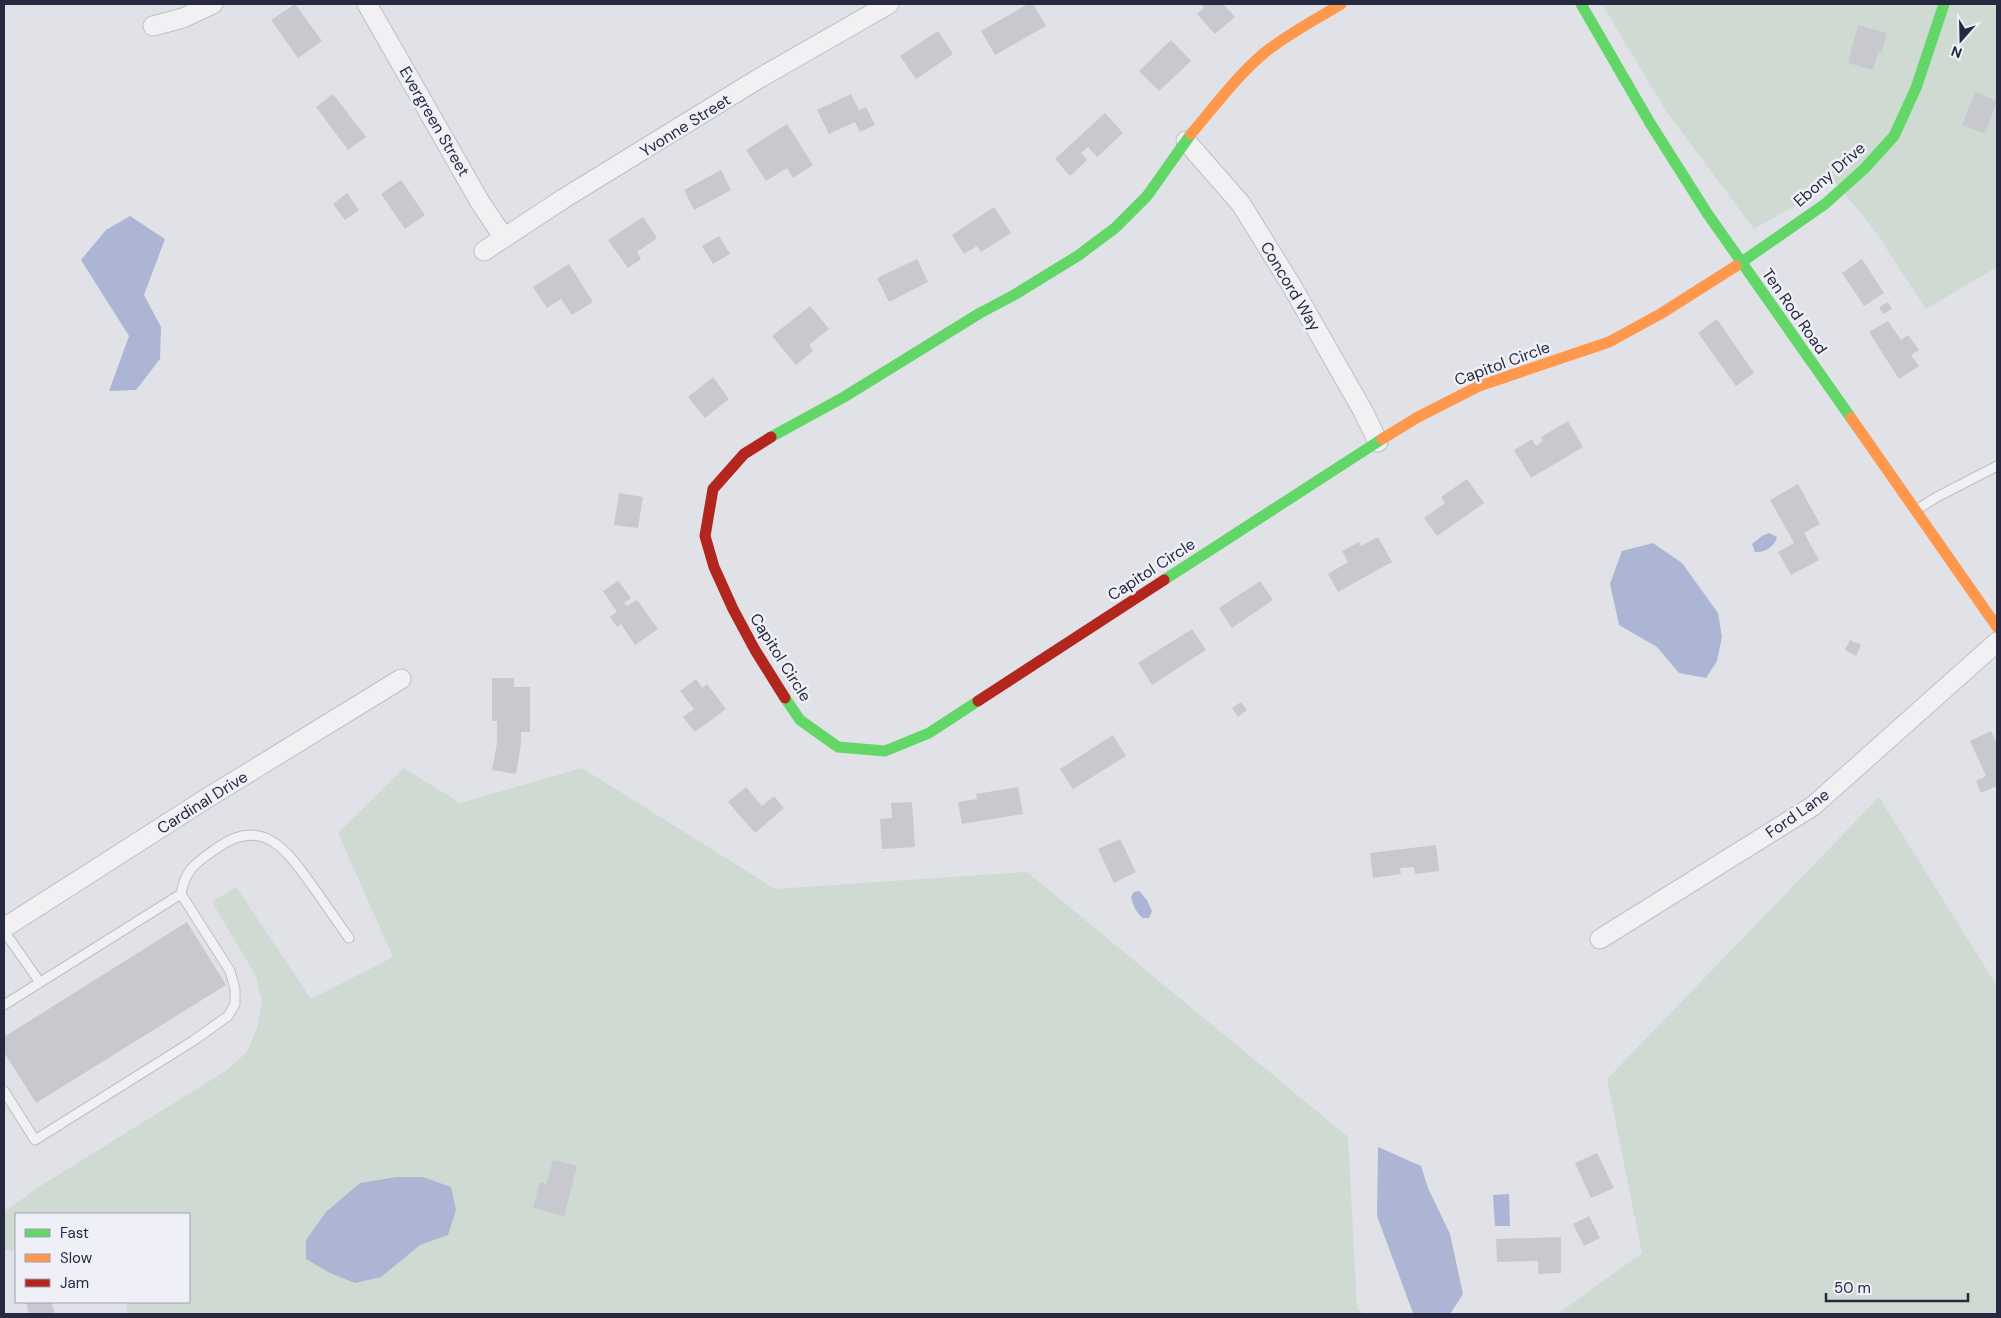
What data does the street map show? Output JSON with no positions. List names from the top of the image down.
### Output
{
  "streets": {
    "street": [
      "Evergreen Street",
      "Yvonne Street",
      "Ebony Drive",
      "Concord Way",
      "Ten Rod Road",
      "Capitol Circle",
      "Cardinal Drive",
      "Ford Lane"
    ]
  },
  "crossings": [
    ["Evergreen Street", "Yvonne Street"],
    ["Ebony Drive", "Ten Rod Road"],
    ["Ebony Drive", "Capitol Circle"],
    ["Concord Way", "Capitol Circle"],
    ["Ten Rod Road", "Capitol Circle"]
  ],
  "legend": ["Fast", "Slow", "Jam"],
  "scale_bar": "50 m",
  "north": "bottom"
}
